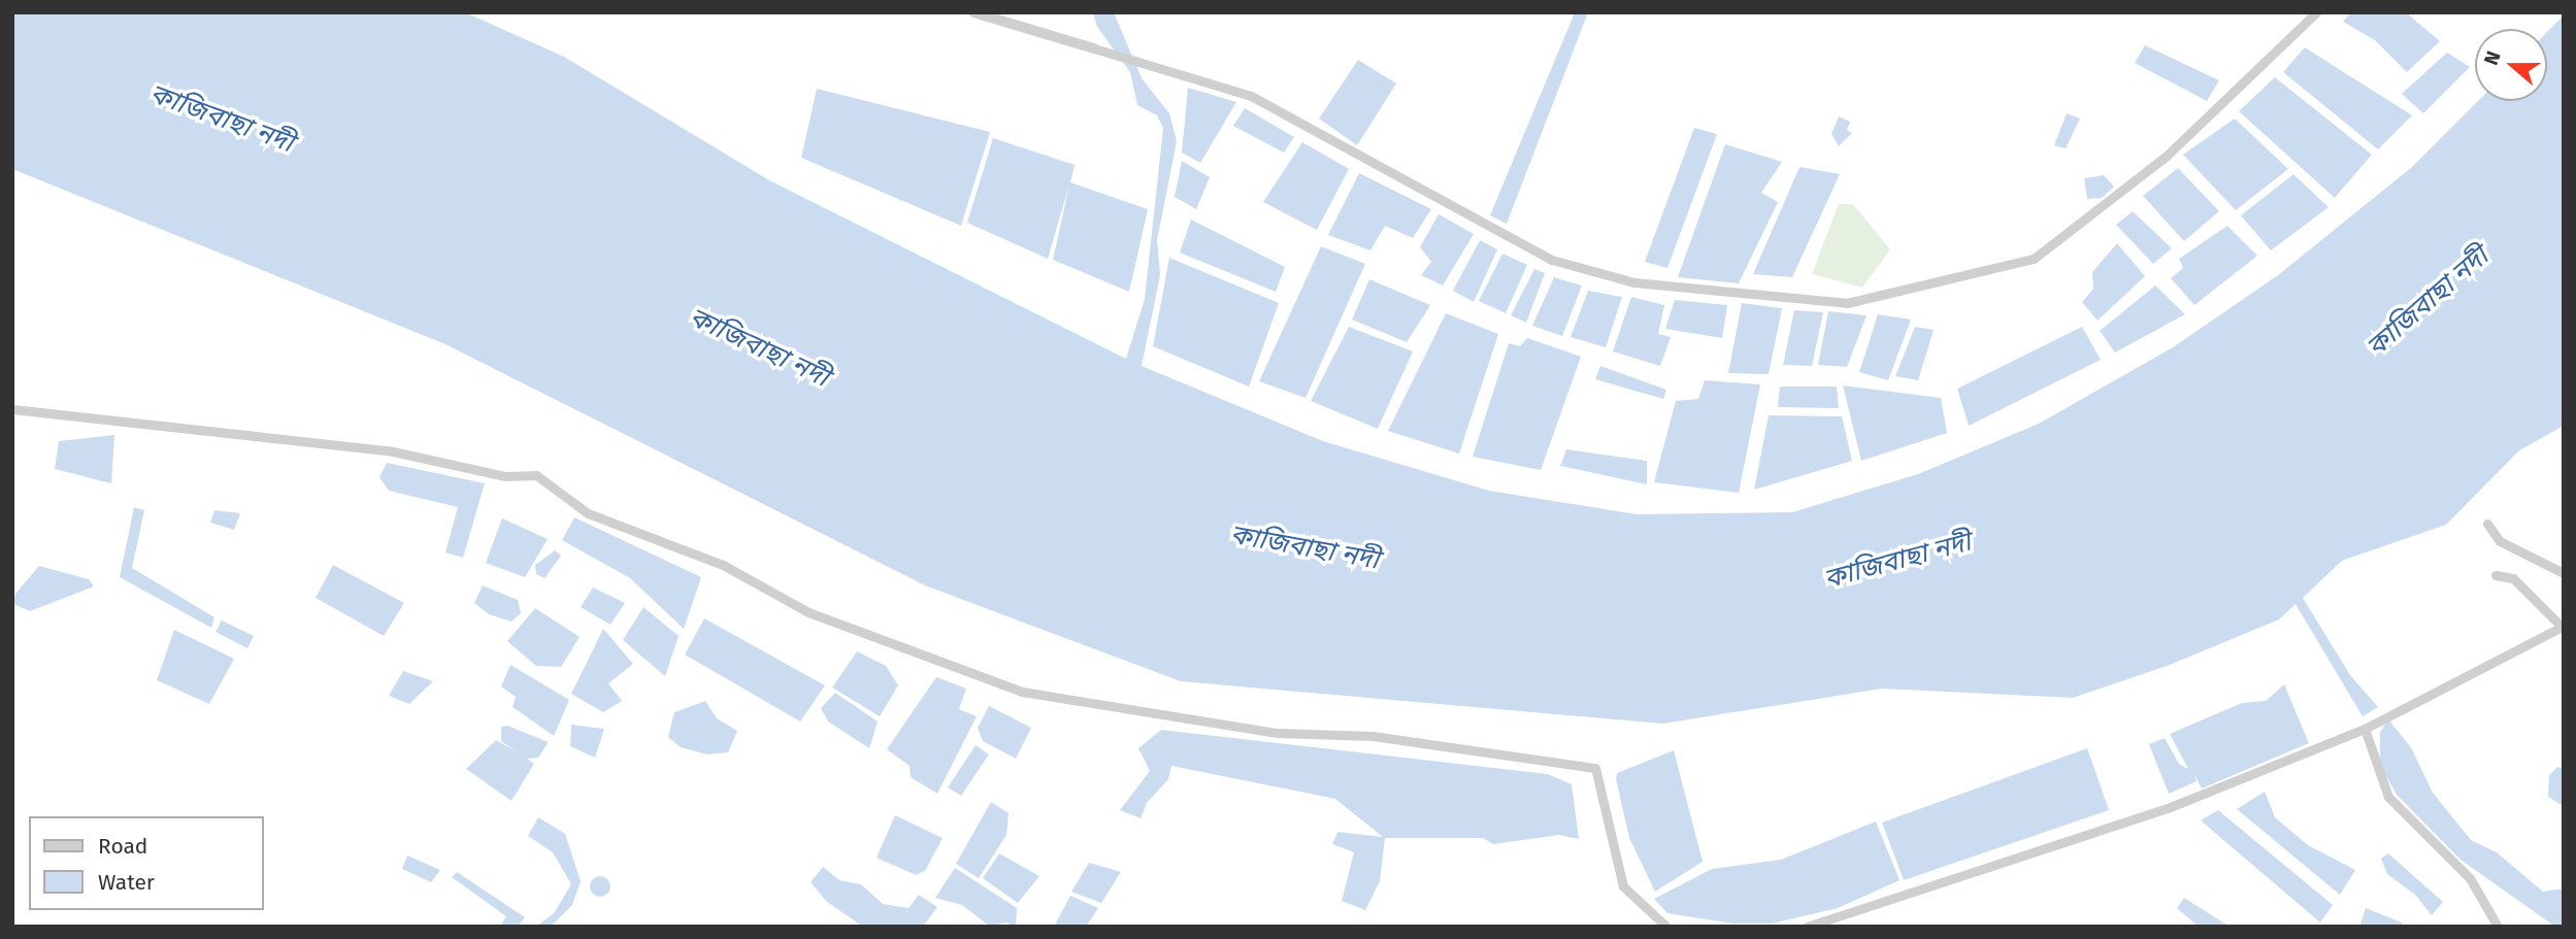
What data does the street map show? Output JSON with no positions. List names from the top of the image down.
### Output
{
  "water": ["কাজিবাছা নদী"],
  "legend": ["Road", "Water"],
  "north": "left"
}
